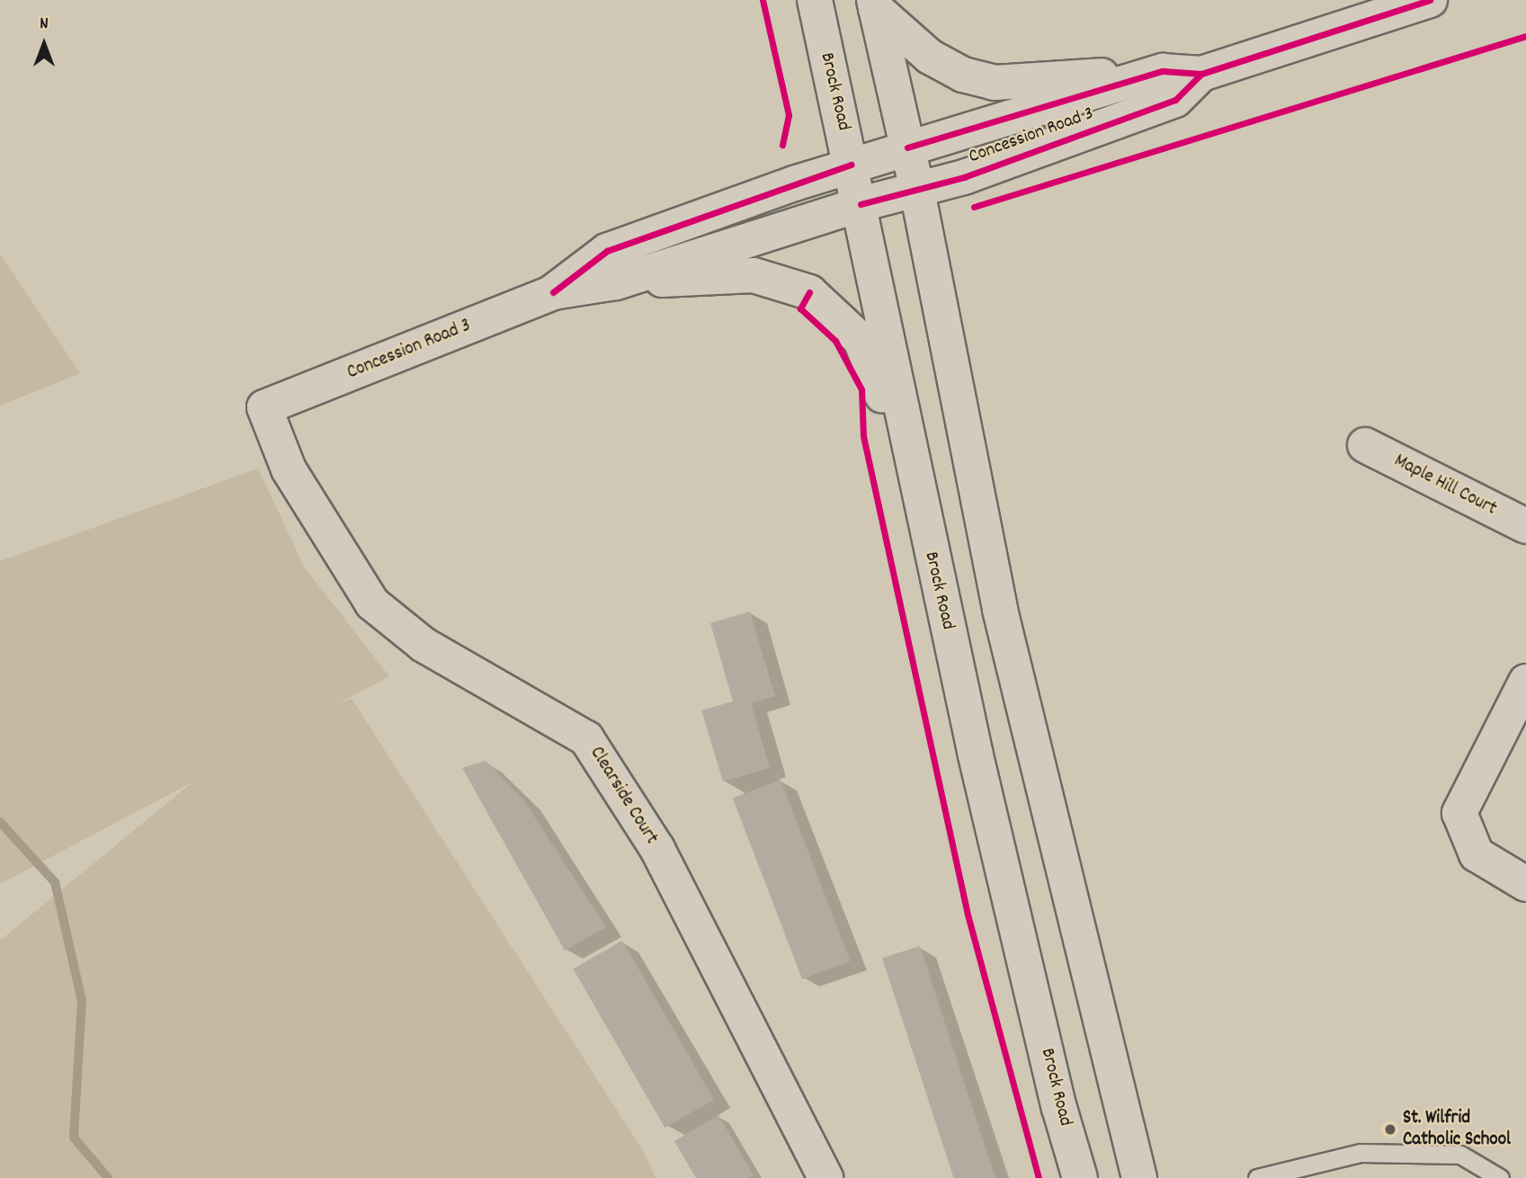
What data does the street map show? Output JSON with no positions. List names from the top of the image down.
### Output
{
  "streets": {
    "main road": [
      "Brock Road",
      "Concession Road 3",
      "Maple Hill Court",
      "Clearside Court"
    ]
  },
  "crossings": [
    ["Brock Road", "Concession Road 3"],
    ["Concession Road 3", "Clearside Court"]
  ],
  "places": ["St. Wilfrid Catholic School"],
  "north": "top"
}
